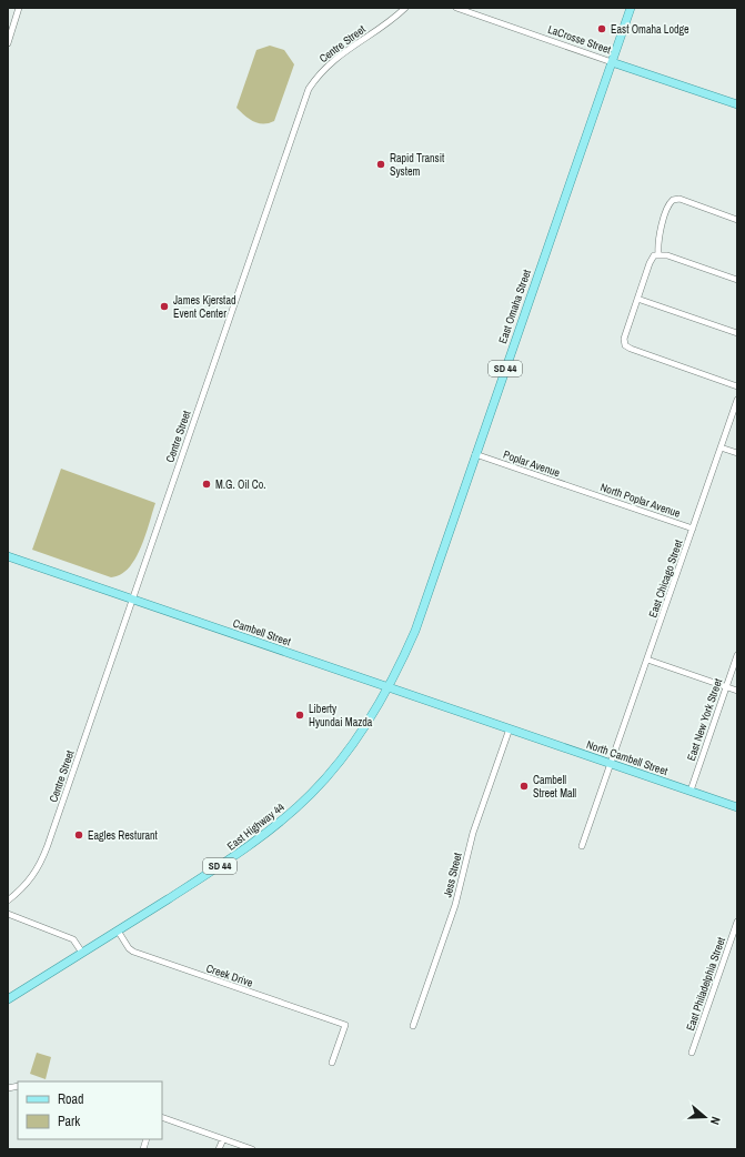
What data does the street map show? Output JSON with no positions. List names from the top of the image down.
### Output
{
  "streets": {
    "main road": [
      "LaCrosse Street",
      "East Omaha Street",
      "SD 44",
      "Cambell Street",
      "North Cambell Street",
      "East Highway 44"
    ],
    "street": [
      "Centre Street",
      "Poplar Avenue",
      "North Poplar Avenue",
      "East Chicago Street",
      "East New York Street",
      "Jess Street",
      "Creek Drive",
      "East Philadelphia Street"
    ]
  },
  "crossings": [
    ["LaCrosse Street", "East Omaha Street"],
    ["Centre Street", "Cambell Street"],
    ["East Omaha Street", "Poplar Avenue"],
    ["East Omaha Street", "Cambell Street"],
    ["East Omaha Street", "East Highway 44"],
    ["Poplar Avenue", "North Poplar Avenue"],
    ["North Poplar Avenue", "East Chicago Street"],
    ["East Chicago Street", "North Cambell Street"],
    ["Cambell Street", "North Cambell Street"],
    ["Cambell Street", "East Highway 44"],
    ["Cambell Street", "Jess Street"],
    ["East New York Street", "North Cambell Street"],
    ["North Cambell Street", "Jess Street"],
    ["East Highway 44", "Creek Drive"]
  ],
  "places": [
    "East Omaha Lodge",
    "Rapid Transit System",
    "James Kjerstad Event Center",
    "M.G. Oil Co.",
    "Liberty Hyundai Mazda",
    "Cambell Street Mall",
    "Eagles Resturant"
  ],
  "legend": ["Road", "Park"],
  "north": "right"
}
